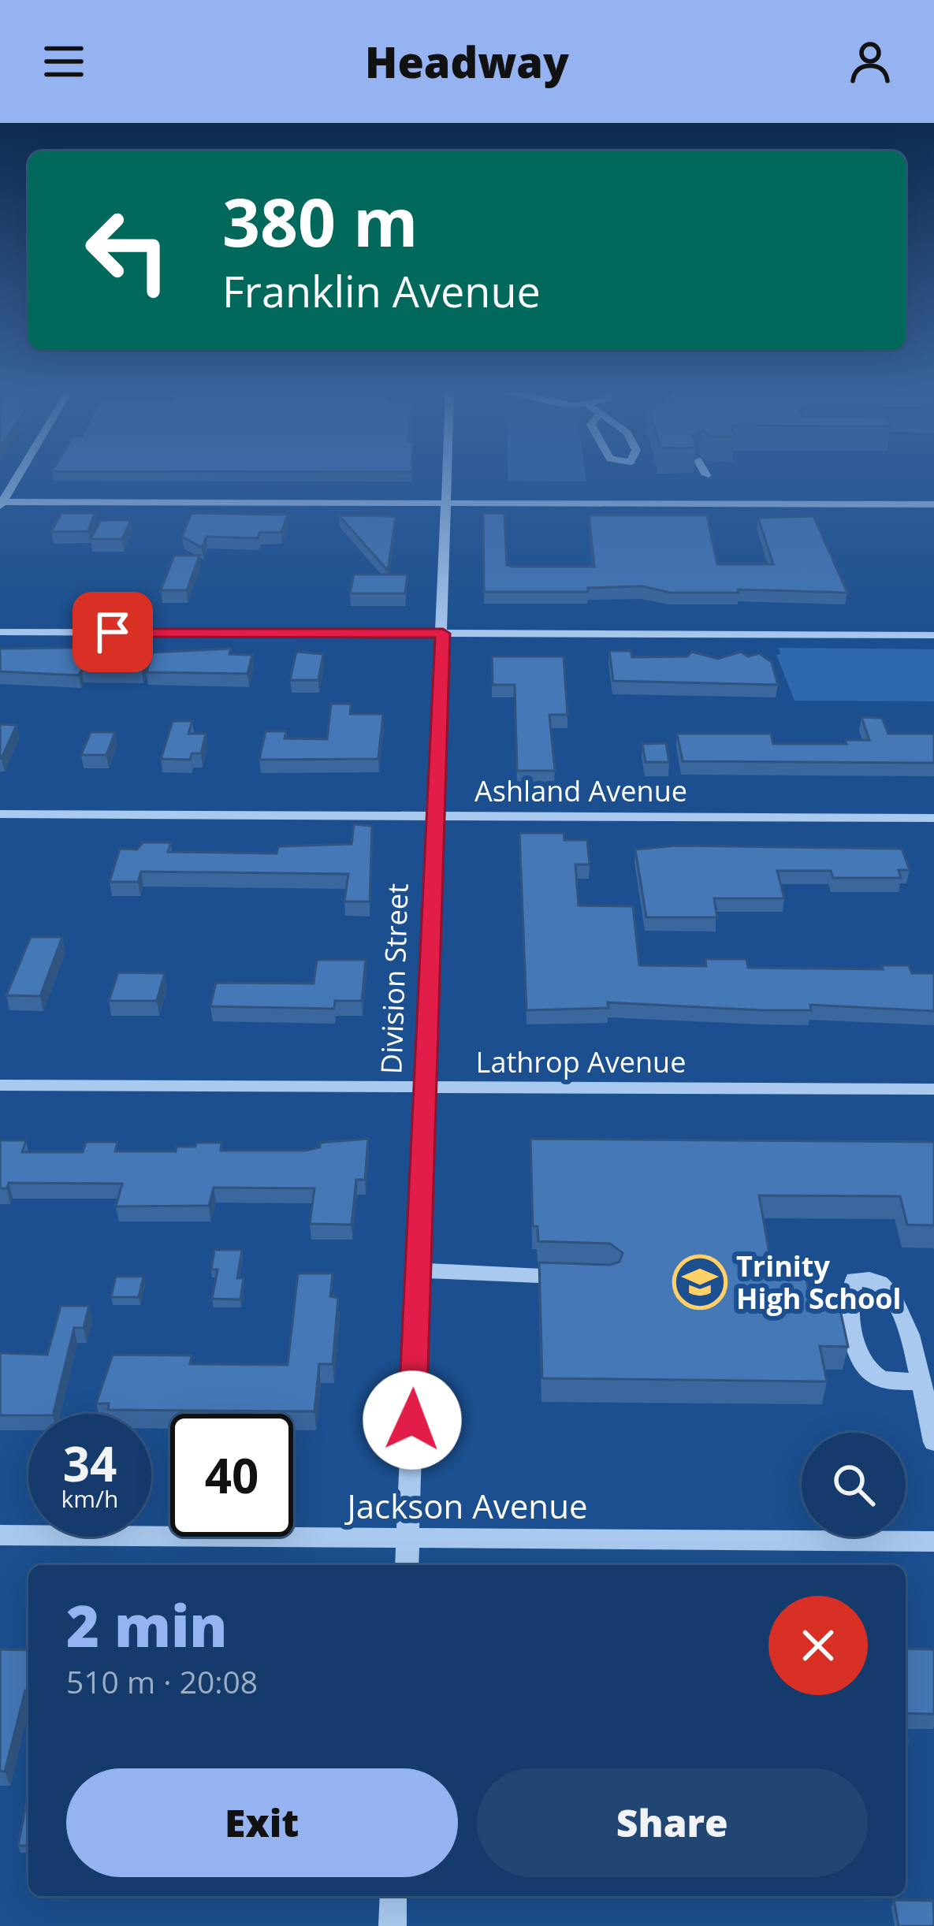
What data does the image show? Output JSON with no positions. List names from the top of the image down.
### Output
{
  "streets": {
    "street": [
      "Ashland Avenue",
      "Division Street",
      "Lathrop Avenue",
      "Jackson Avenue"
    ]
  },
  "crossings": [
    ["Ashland Avenue", "Division Street"],
    ["Division Street", "Lathrop Avenue"],
    ["Division Street", "Jackson Avenue"]
  ],
  "places": {
    "school or university": ["Trinity High School"]
  },
  "page": {
    "header": "Headway",
    "turn": ["380 m", "Franklin Avenue"],
    "speed": "34 km/h",
    "limit": "40",
    "heading": ["2 min", "510 m · 20:08"],
    "buttons": ["Exit", "Share"]
  }
}
